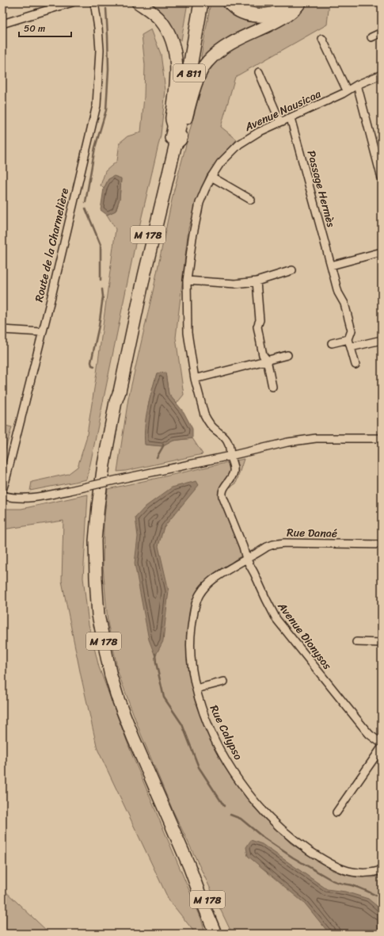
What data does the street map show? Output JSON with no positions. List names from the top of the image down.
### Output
{
  "streets": {
    "highway": ["A 811"],
    "main road": ["M 178"],
    "street": [
      "Avenue Nausicaa",
      "Passage Hermès",
      "Route de la Charmelière",
      "Rue Danaé",
      "Avenue Dionysos",
      "Rue Calypso"
    ]
  },
  "crossings": [
    ["A 811", "M 178"],
    ["Avenue Nausicaa", "Passage Hermès"],
    ["Avenue Nausicaa", "Avenue Dionysos"],
    ["Rue Danaé", "Avenue Dionysos"],
    ["Rue Danaé", "Rue Calypso"],
    ["Avenue Dionysos", "Rue Calypso"]
  ],
  "scale_bar": "50 m"
}
